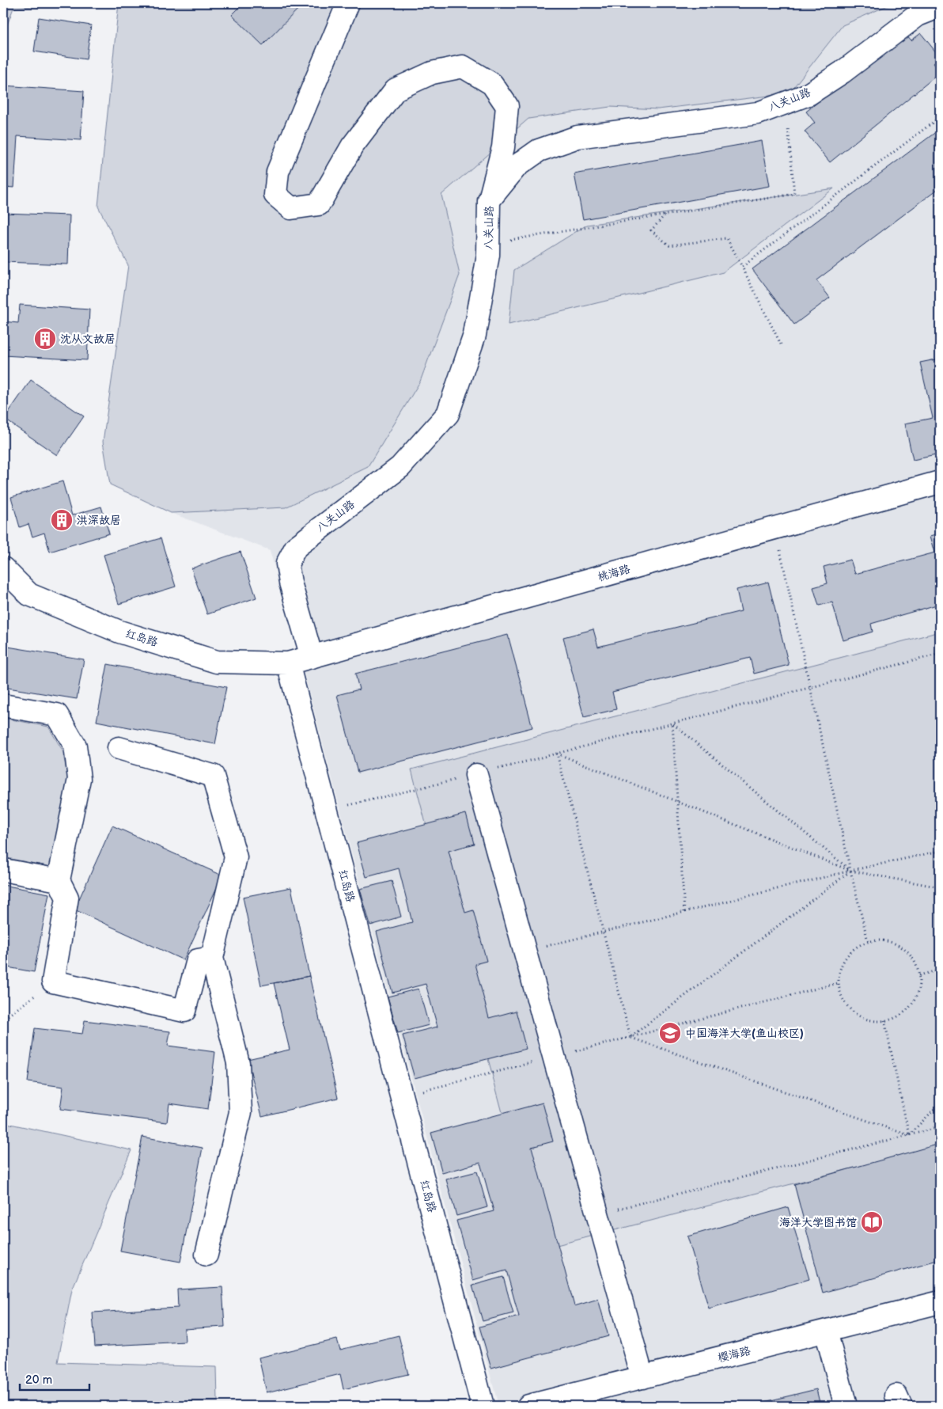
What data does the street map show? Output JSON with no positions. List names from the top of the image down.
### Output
{
  "streets": {
    "street": [
      "八关山路",
      "桃海路",
      "红岛路",
      "樱海路"
    ]
  },
  "crossings": [
    ["八关山路", "桃海路"],
    ["桃海路", "红岛路"]
  ],
  "places": {
    "building": ["沈从文故居", "洪深故居"],
    "school or university": ["中国海洋大学(鱼山校区)"],
    "library": ["海洋大学图书馆"]
  },
  "scale_bar": "20 m"
}
